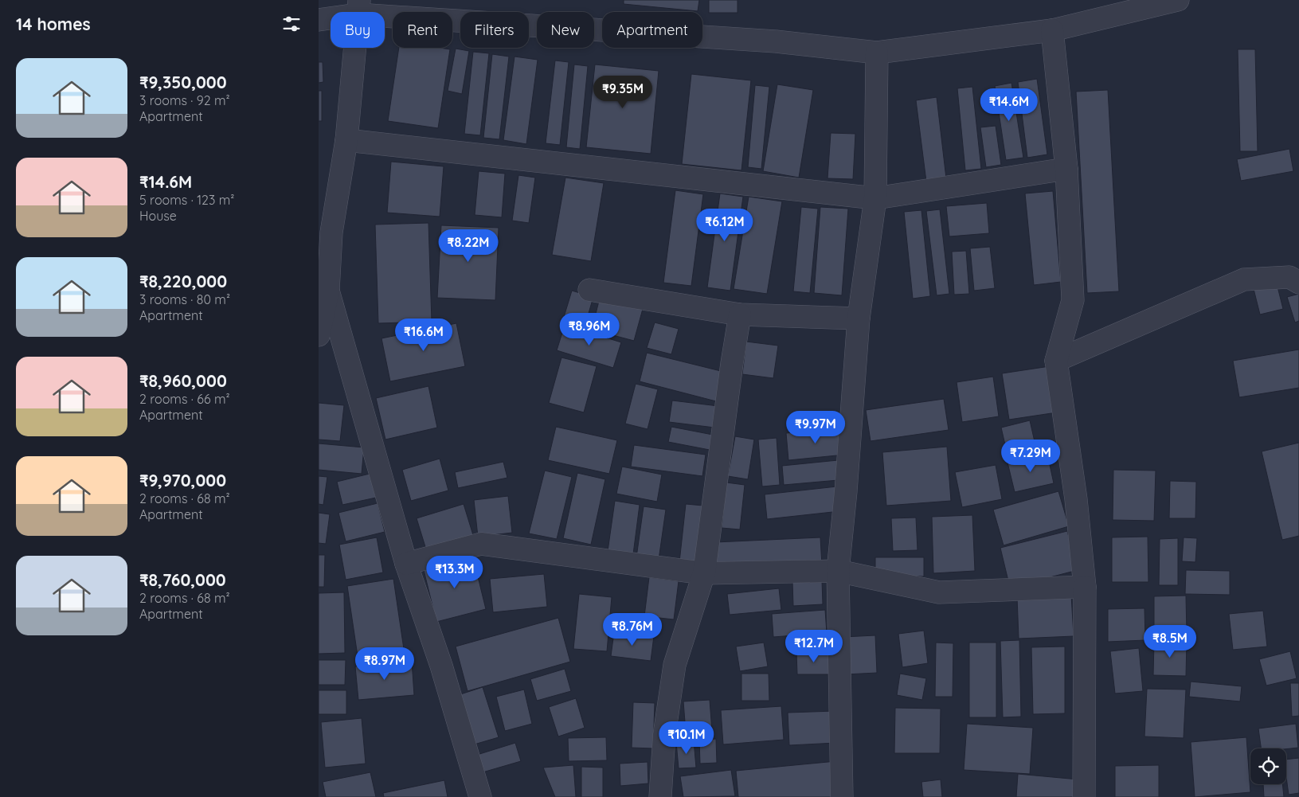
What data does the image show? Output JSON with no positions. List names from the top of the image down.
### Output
{
  "page": {
    "heading": "14 homes",
    "chip": [
      "Buy",
      "Rent",
      "Filters",
      "New",
      "Apartment"
    ],
    "list": [
      {
        "name": "₹9,350,000",
        "note": "3 rooms · 92 m² · Apartment"
      },
      {
        "name": "₹14.6M",
        "note": "5 rooms · 123 m² · House"
      },
      {
        "name": "₹8,220,000",
        "note": "3 rooms · 80 m² · Apartment"
      },
      {
        "name": "₹8,960,000",
        "note": "2 rooms · 66 m² · Apartment"
      },
      {
        "name": "₹9,970,000",
        "note": "2 rooms · 68 m² · Apartment"
      },
      {
        "name": "₹8,760,000",
        "note": "2 rooms · 68 m² · Apartment"
      }
    ],
    "price": [
      "₹9.35M",
      "₹14.6M",
      "₹6.12M",
      "₹8.22M",
      "₹8.96M",
      "₹16.6M",
      "₹9.97M",
      "₹7.29M",
      "₹13.3M",
      "₹8.76M",
      "₹8.5M",
      "₹12.7M",
      "₹8.97M",
      "₹10.1M"
    ]
  }
}
